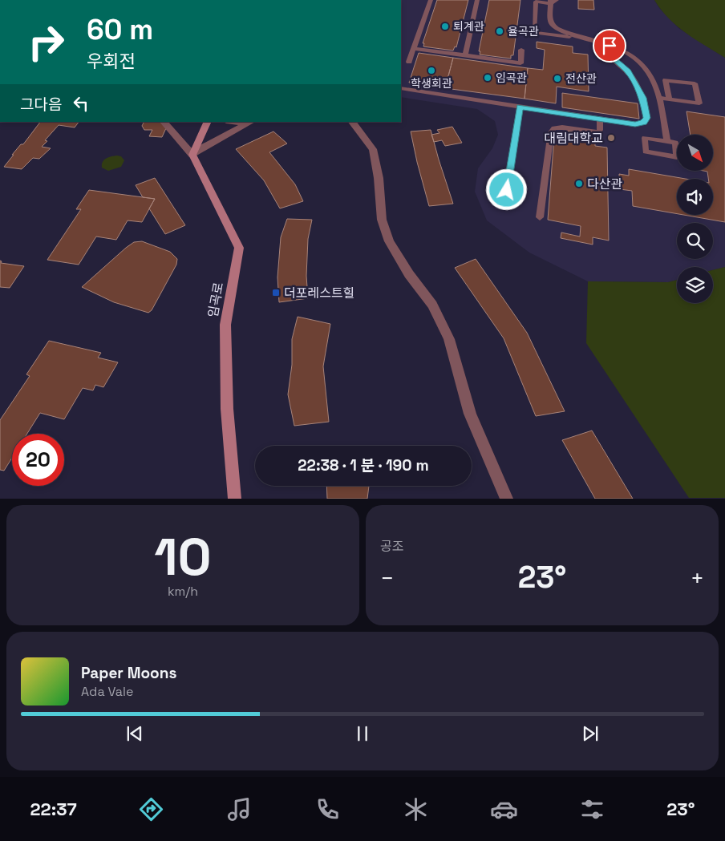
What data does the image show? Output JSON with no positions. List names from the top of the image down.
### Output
{
  "streets": {
    "street": ["임곡로"]
  },
  "places": {
    "other": [
      "퇴계관",
      "율곡관",
      "학생회관",
      "임곡관",
      "전산관",
      "대림대학교",
      "다산관"
    ],
    "transit": ["더포레스트힐"]
  },
  "north": "bottom right",
  "page": {
    "turn": ["60 m", "우회전"],
    "then": "그다음",
    "limit": "20",
    "trip": "22:38 · 1 분 · 190 m",
    "tile": [
      ["10", "km/h"],
      "공조"
    ],
    "heat": ["−", "23°", "+"],
    "song": ["Paper Moons", "Ada Vale"],
    "tabs": ["22:37", "23°"]
  }
}
